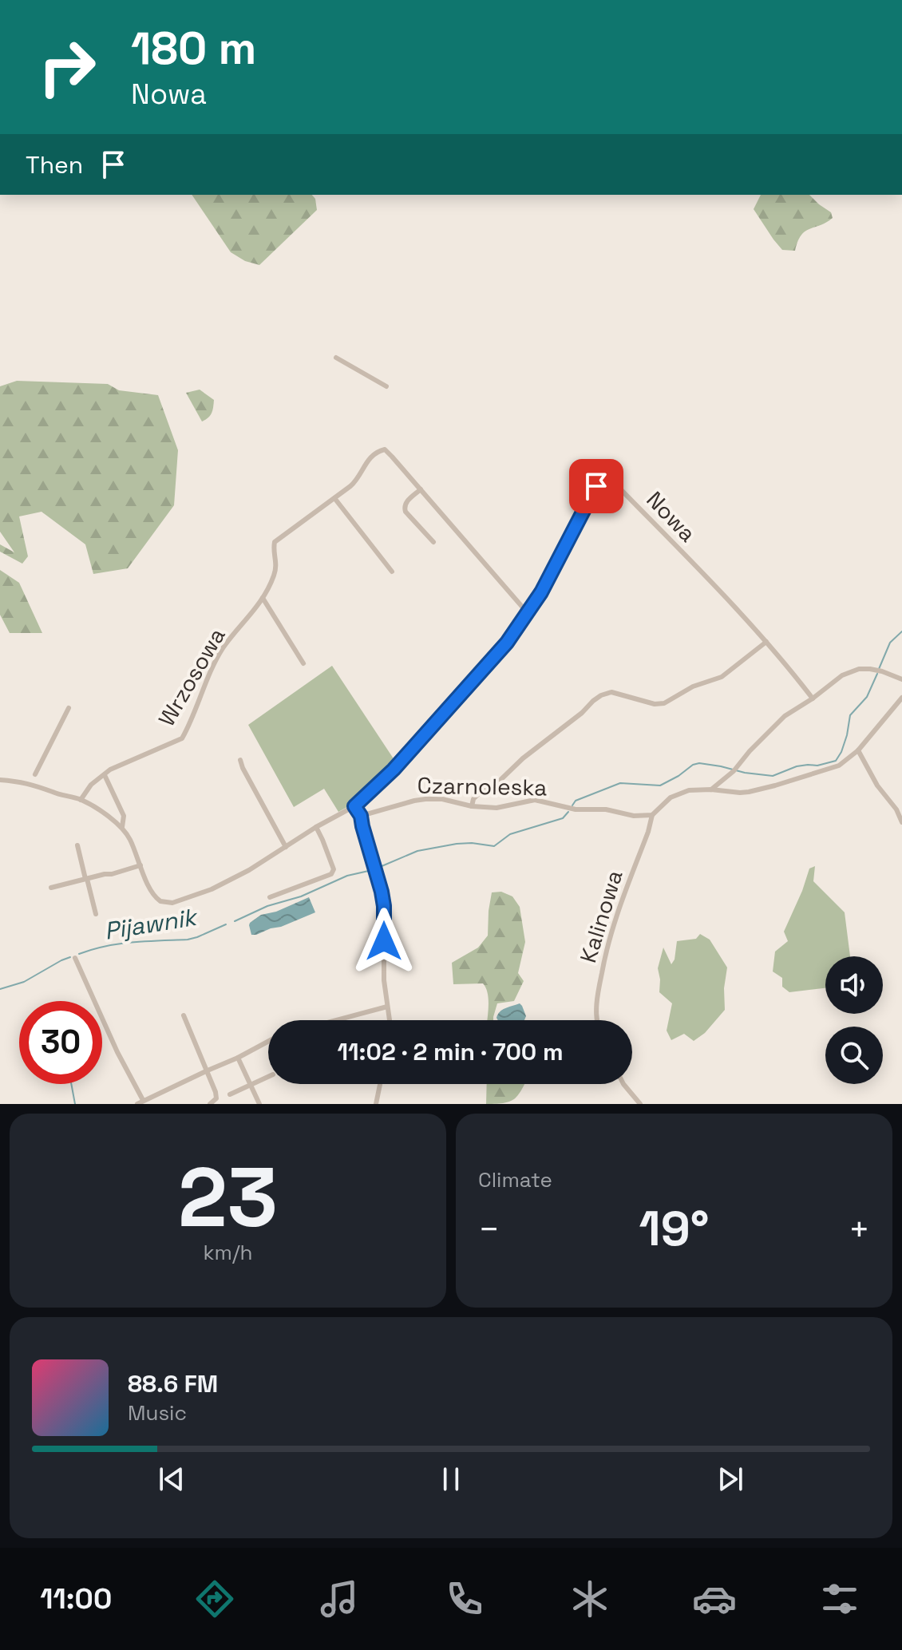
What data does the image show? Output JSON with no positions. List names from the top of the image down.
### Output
{
  "streets": {
    "street": [
      "Nowa",
      "Wrzosowa",
      "Czarnoleska",
      "Kalinowa"
    ]
  },
  "crossings": [
    ["Nowa", "Wrzosowa"],
    ["Czarnoleska", "Kalinowa"]
  ],
  "water": ["Pijawnik"],
  "page": {
    "turn": ["180 m", "Nowa"],
    "then": "Then",
    "limit": "30",
    "trip": "11:02 · 2 min · 700 m",
    "tile": [
      ["23", "km/h"],
      "Climate"
    ],
    "heat": ["−", "19°", "+"],
    "song": ["88.6 FM", "Music"],
    "tabs": "11:00"
  }
}
